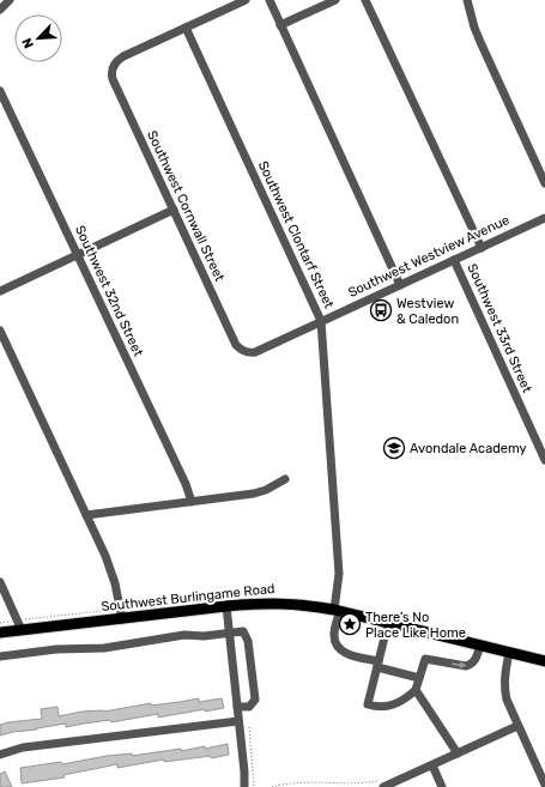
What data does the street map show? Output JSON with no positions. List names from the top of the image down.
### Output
{
  "streets": {
    "main road": ["Southwest Burlingame Road"],
    "street": [
      "Southwest Cornwall Street",
      "Southwest Clontarf Street",
      "Southwest Westview Avenue",
      "Southwest 32nd Street",
      "Southwest 33rd Street"
    ]
  },
  "crossings": [
    ["Southwest Cornwall Street", "Southwest Clontarf Street"],
    ["Southwest Cornwall Street", "Southwest Westview Avenue"],
    ["Southwest Clontarf Street", "Southwest Westview Avenue"],
    ["Southwest Clontarf Street", "Southwest Burlingame Road"],
    ["Southwest Westview Avenue", "Southwest 33rd Street"]
  ],
  "places": {
    "bus stop": ["Westview & Caledon"],
    "school or university": ["Avondale Academy"],
    "place": ["There’s No Place Like Home"]
  },
  "north": "bottom left"
}
